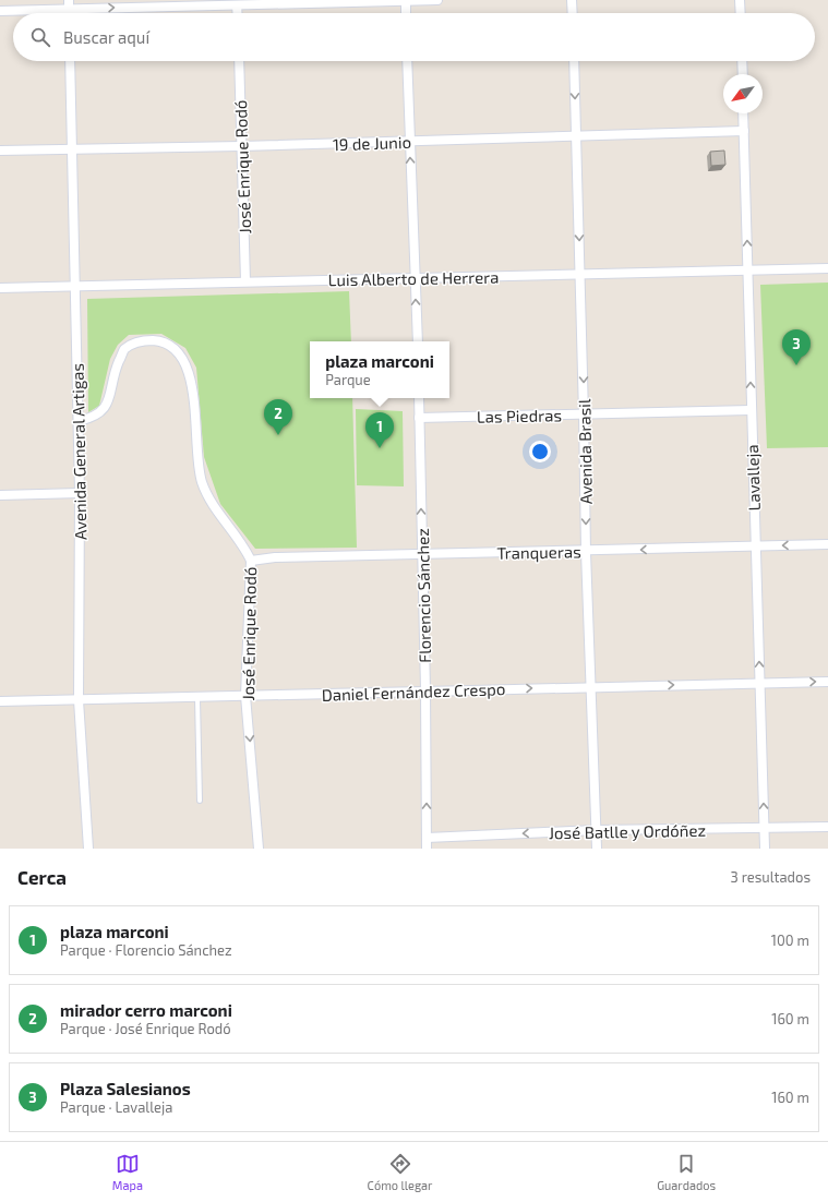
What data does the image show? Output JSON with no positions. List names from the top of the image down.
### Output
{
  "streets": {
    "street": [
      "19 de Junio",
      "José Enrique Rodó",
      "Luis Alberto de Herrera",
      "Las Piedras",
      "Avenida General Artigas",
      "Avenida Brasil",
      "Lavalleja",
      "Tranqueras",
      "Florencio Sánchez",
      "Daniel Fernández Crespo",
      "José Batlle y Ordóñez"
    ]
  },
  "crossings": [
    ["19 de Junio", "José Enrique Rodó"],
    ["19 de Junio", "Avenida General Artigas"],
    ["19 de Junio", "Avenida Brasil"],
    ["19 de Junio", "Lavalleja"],
    ["José Enrique Rodó", "Luis Alberto de Herrera"],
    ["José Enrique Rodó", "Avenida General Artigas"],
    ["José Enrique Rodó", "Tranqueras"],
    ["José Enrique Rodó", "Daniel Fernández Crespo"],
    ["Luis Alberto de Herrera", "Avenida General Artigas"],
    ["Luis Alberto de Herrera", "Avenida Brasil"],
    ["Luis Alberto de Herrera", "Lavalleja"],
    ["Las Piedras", "Avenida Brasil"],
    ["Las Piedras", "Lavalleja"],
    ["Las Piedras", "Florencio Sánchez"],
    ["Avenida General Artigas", "Daniel Fernández Crespo"],
    ["Avenida Brasil", "Tranqueras"],
    ["Avenida Brasil", "Daniel Fernández Crespo"],
    ["Avenida Brasil", "José Batlle y Ordóñez"],
    ["Lavalleja", "Tranqueras"],
    ["Lavalleja", "Daniel Fernández Crespo"],
    ["Lavalleja", "José Batlle y Ordóñez"],
    ["Tranqueras", "Florencio Sánchez"],
    ["Florencio Sánchez", "Daniel Fernández Crespo"],
    ["Florencio Sánchez", "José Batlle y Ordóñez"]
  ],
  "one_way": [
    "Avenida Brasil",
    "Lavalleja",
    "Tranqueras",
    "Florencio Sánchez",
    "Daniel Fernández Crespo",
    "José Batlle y Ordóñez"
  ],
  "north": "bottom left",
  "page": {
    "search": "Buscar aquí",
    "pins": ["3", "2", "1"],
    "popup": ["plaza marconi", "Parque"],
    "heading": ["Cerca", "3 resultados"],
    "list": [
      {
        "mark": "1",
        "name": "plaza marconi",
        "note": "Parque · Florencio Sánchez",
        "value": "100 m"
      },
      {
        "mark": "2",
        "name": "mirador cerro marconi",
        "note": "Parque · José Enrique Rodó",
        "value": "160 m"
      },
      {
        "mark": "3",
        "name": "Plaza Salesianos",
        "note": "Parque · Lavalleja",
        "value": "160 m"
      }
    ],
    "nav": ["Mapa", "Cómo llegar", "Guardados"]
  }
}
